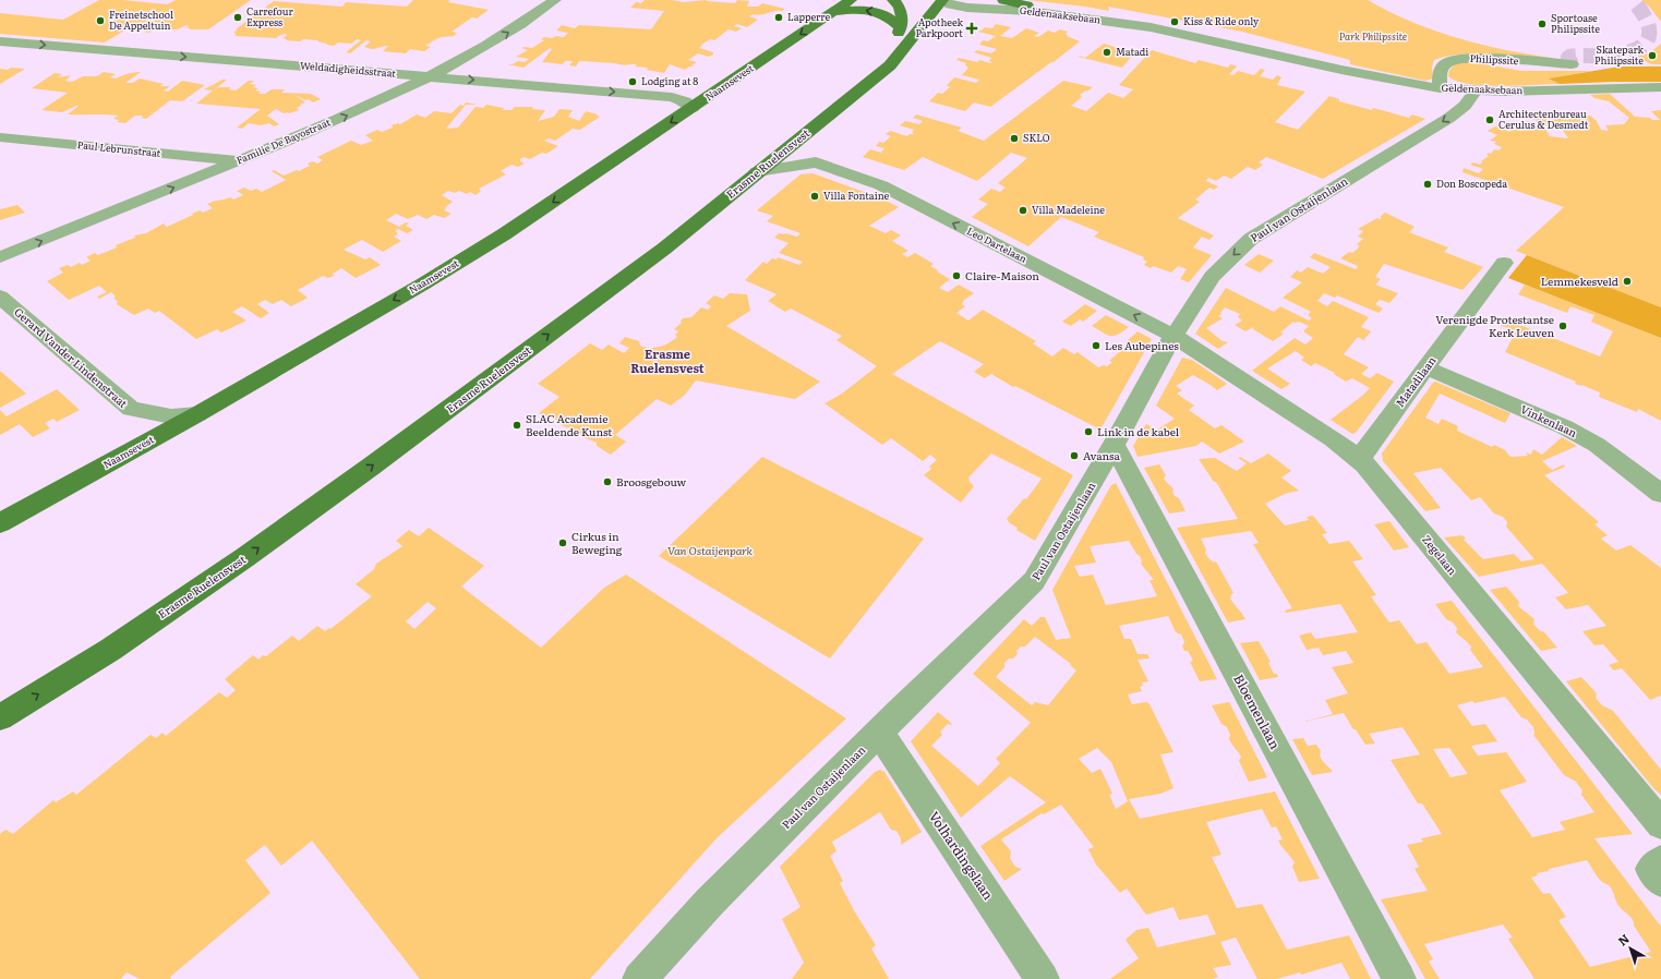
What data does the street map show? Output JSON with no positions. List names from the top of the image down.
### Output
{
  "streets": {
    "main road": ["Naamsevest", "Erasme Ruelensvest"],
    "street": [
      "Geldenaaksebaan",
      "Philipssite",
      "Weldadigheidsstraat",
      "Familie De Bayostraat",
      "Paul Lebrunstraat",
      "Paul van Ostaijenlaan",
      "Leo Dartelaan",
      "Gerard Vander Lindenstraat",
      "Matadilaan",
      "Vinkenlaan",
      "Zegelaan",
      "Bloemenlaan",
      "Volhardingslaan"
    ]
  },
  "crossings": [
    ["Geldenaaksebaan", "Philipssite"],
    ["Geldenaaksebaan", "Erasme Ruelensvest"],
    ["Geldenaaksebaan", "Paul van Ostaijenlaan"],
    ["Weldadigheidsstraat", "Naamsevest"],
    ["Weldadigheidsstraat", "Familie De Bayostraat"],
    ["Naamsevest", "Gerard Vander Lindenstraat"],
    ["Familie De Bayostraat", "Paul Lebrunstraat"],
    ["Erasme Ruelensvest", "Leo Dartelaan"],
    ["Paul van Ostaijenlaan", "Leo Dartelaan"],
    ["Paul van Ostaijenlaan", "Zegelaan"],
    ["Paul van Ostaijenlaan", "Bloemenlaan"],
    ["Paul van Ostaijenlaan", "Volhardingslaan"],
    ["Leo Dartelaan", "Zegelaan"],
    ["Matadilaan", "Vinkenlaan"],
    ["Matadilaan", "Zegelaan"]
  ],
  "one_way": [
    "Weldadigheidsstraat",
    "Naamsevest",
    "Familie De Bayostraat",
    "Erasme Ruelensvest",
    "Leo Dartelaan"
  ],
  "districts": ["Erasme Ruelensvest"],
  "parks": ["Park Philipssite", "Van Ostaijenpark"],
  "places": {
    "other": [
      "Carrefour Express",
      "Lapperre",
      "Freinetschool De Appeltuin",
      "Kiss & Ride only",
      "Sportoase Philipssite",
      "Matadi",
      "Skatepark Philipssite",
      "Lodging at 8",
      "Architectenbureau Cerulus & Desmedt",
      "SKLO",
      "Don Boscopeda",
      "Villa Fontaine",
      "Villa Madeleine",
      "Claire-Maison",
      "Lemmekesveld",
      "Verenigde Protestantse Kerk Leuven",
      "Les Aubepines",
      "SLAC Academie Beeldende Kunst",
      "Link in de kabel",
      "Avansa",
      "Broosgebouw",
      "Cirkus in Beweging"
    ],
    "health": ["Apotheek Parkpoort"]
  },
  "north": "top left"
}
